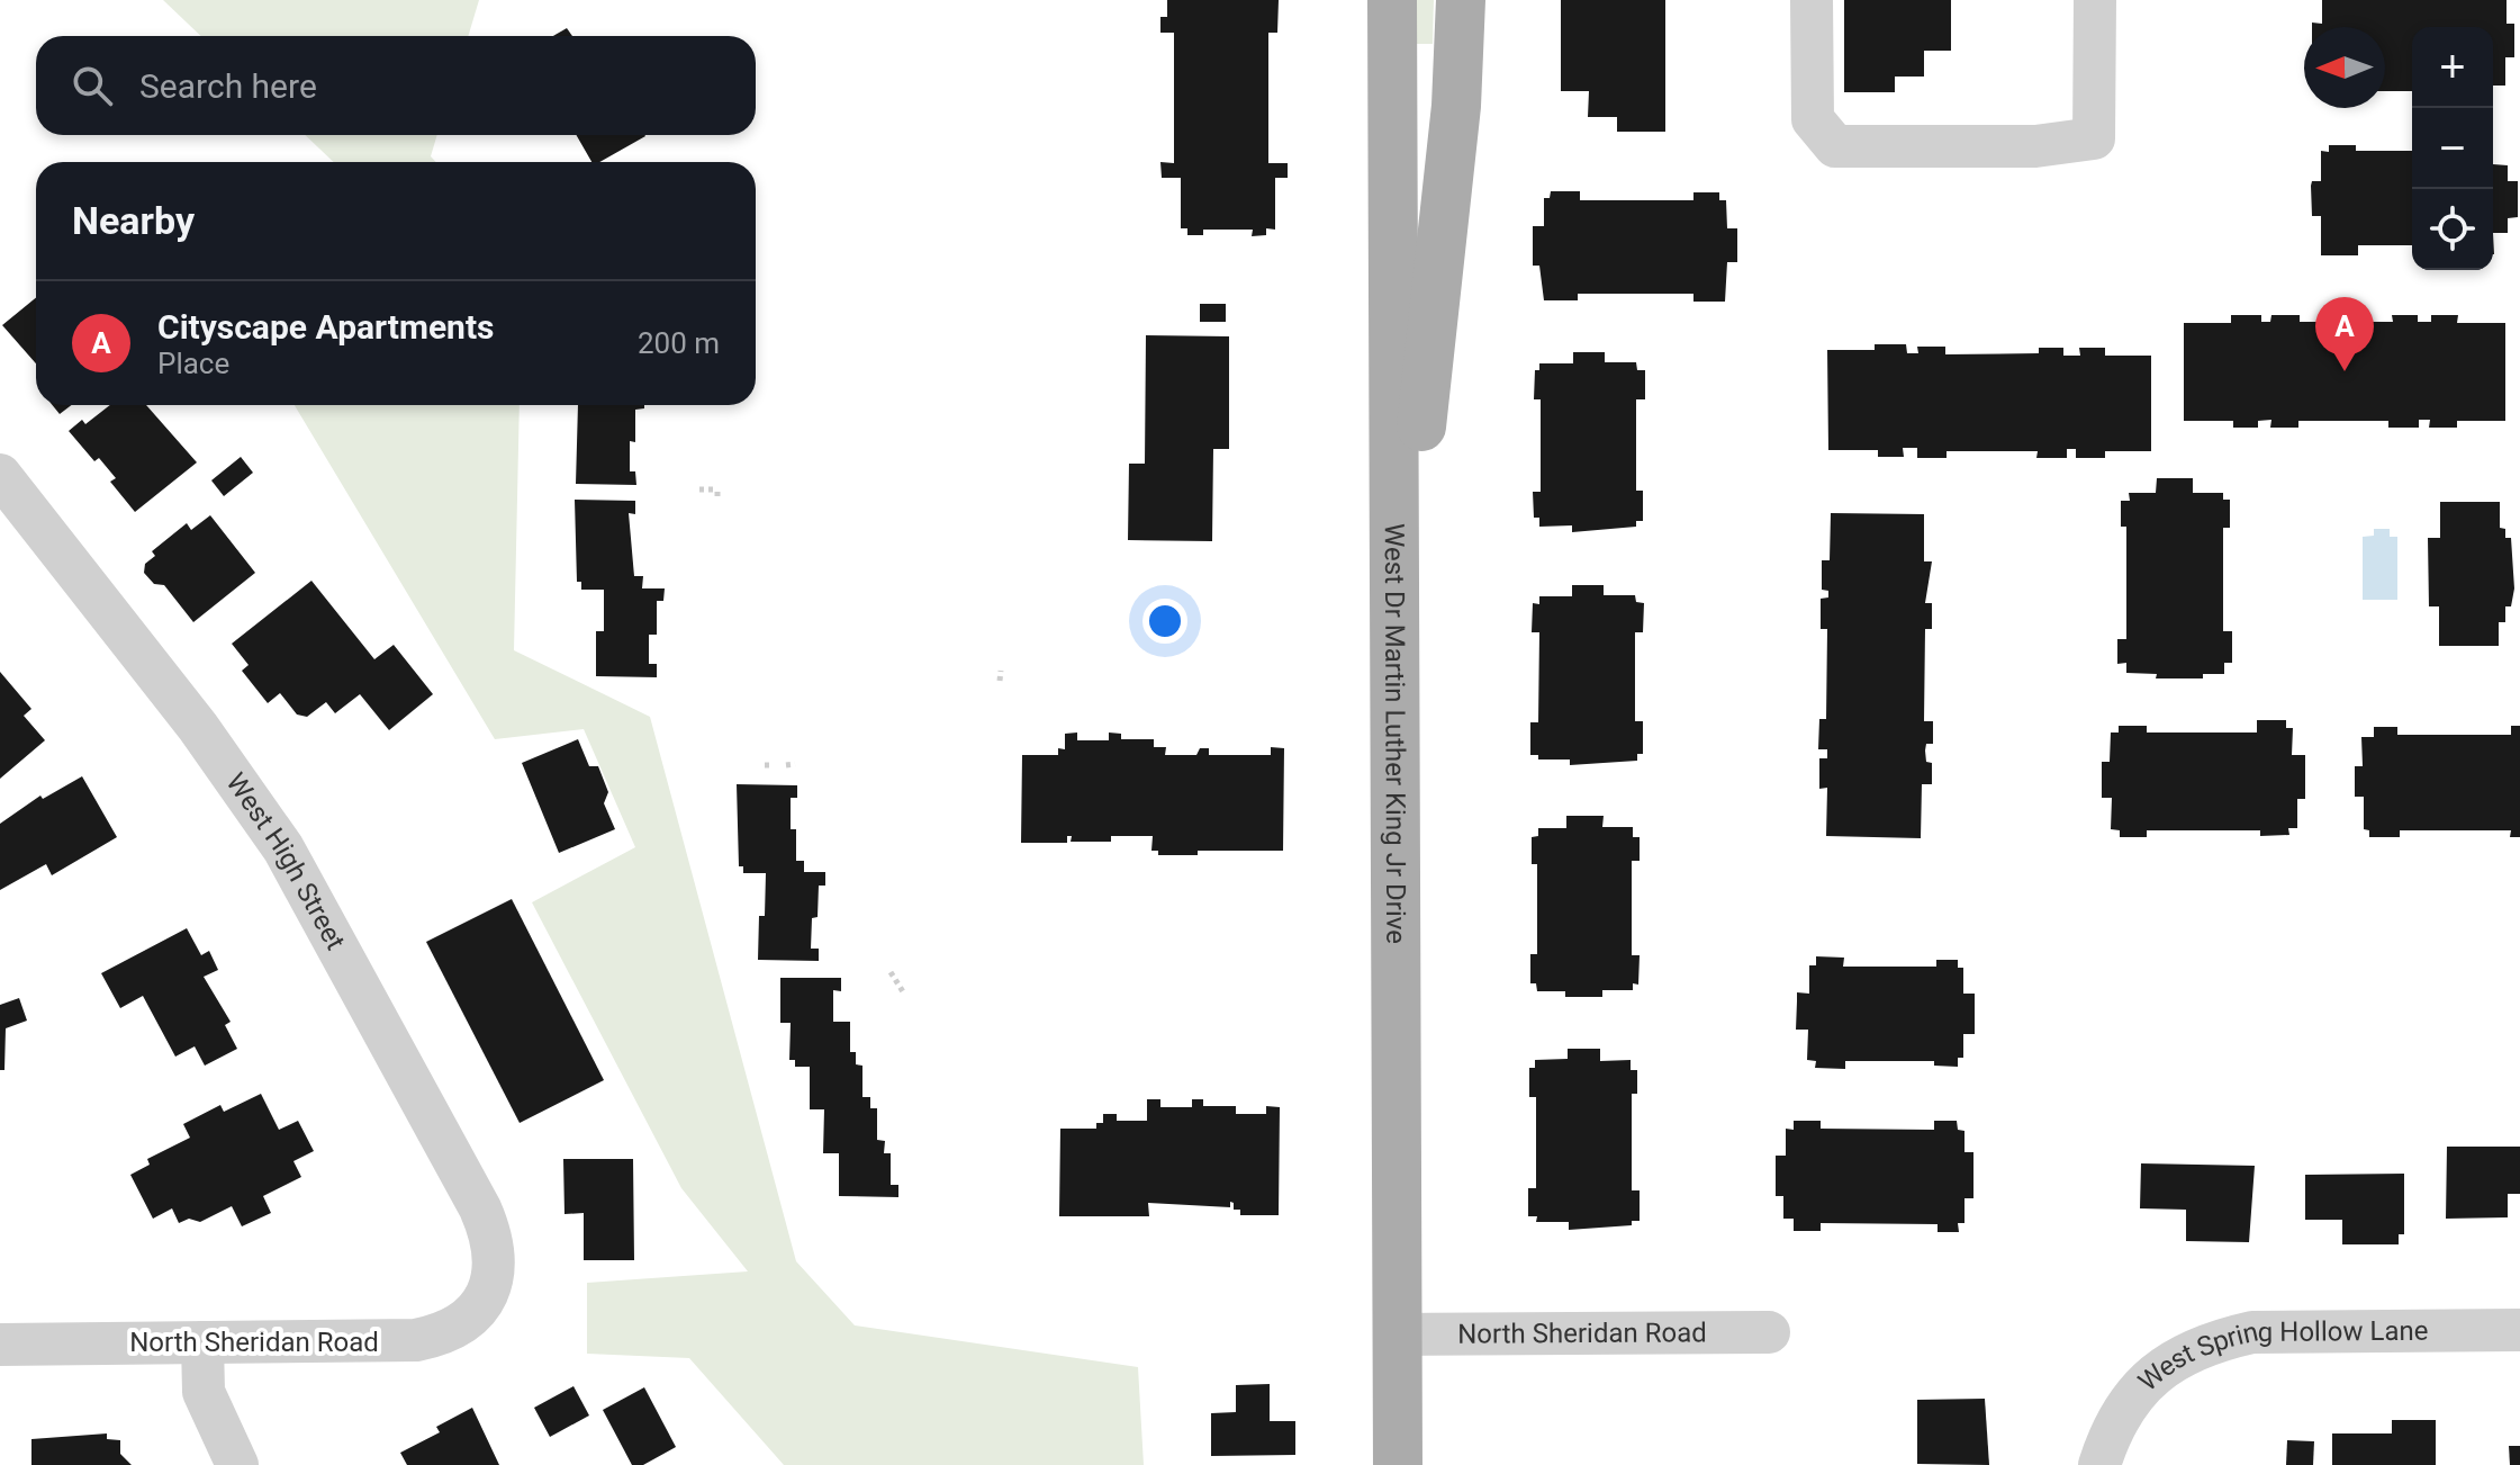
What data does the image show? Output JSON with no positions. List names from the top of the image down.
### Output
{
  "streets": {
    "main road": ["West Dr Martin Luther King Jr Drive"],
    "street": ["West High Street", "North Sheridan Road", "West Spring Hollow Lane"]
  },
  "crossings": [
    ["West Dr Martin Luther King Jr Drive", "North Sheridan Road"],
    ["West High Street", "North Sheridan Road"]
  ],
  "north": "left",
  "page": {
    "map_buttons": ["+", "−"],
    "search": "Search here",
    "heading": "Nearby",
    "list": [
      {
        "mark": "A",
        "name": "Cityscape Apartments",
        "note": "Place",
        "value": "200 m"
      }
    ],
    "pins": "A"
  }
}
